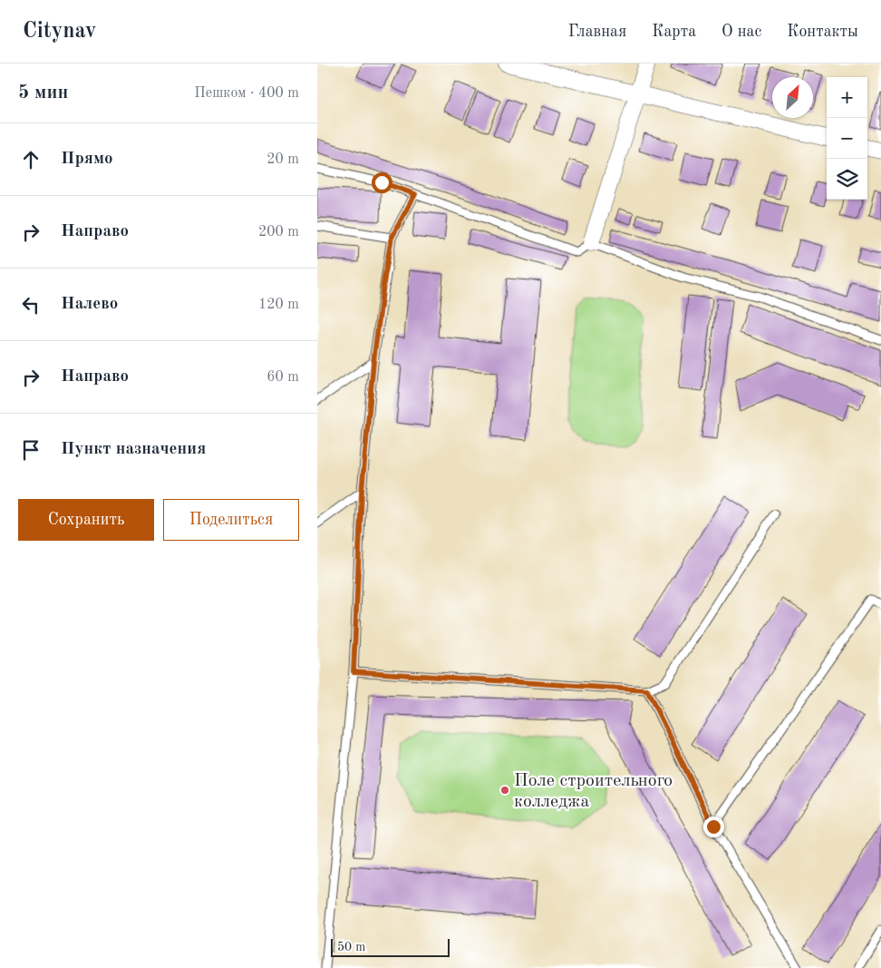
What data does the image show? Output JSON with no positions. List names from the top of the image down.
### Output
{
  "places": ["Поле строительного колледжа"],
  "scale_bar": "50 m",
  "north": "top right",
  "page": {
    "header": "Citynav",
    "nav": [
      "Главная",
      "Карта",
      "О нас",
      "Контакты"
    ],
    "heading": ["5 мин", "Пешком · 400 m"],
    "map_buttons": ["+", "−"],
    "list": [
      ["Прямо", "20 m"],
      ["Направо", "200 m"],
      ["Налево", "120 m"],
      ["Направо", "60 m"],
      "Пункт назначения"
    ],
    "buttons": ["Сохранить", "Поделиться"],
    "scale": "50 m"
  }
}
